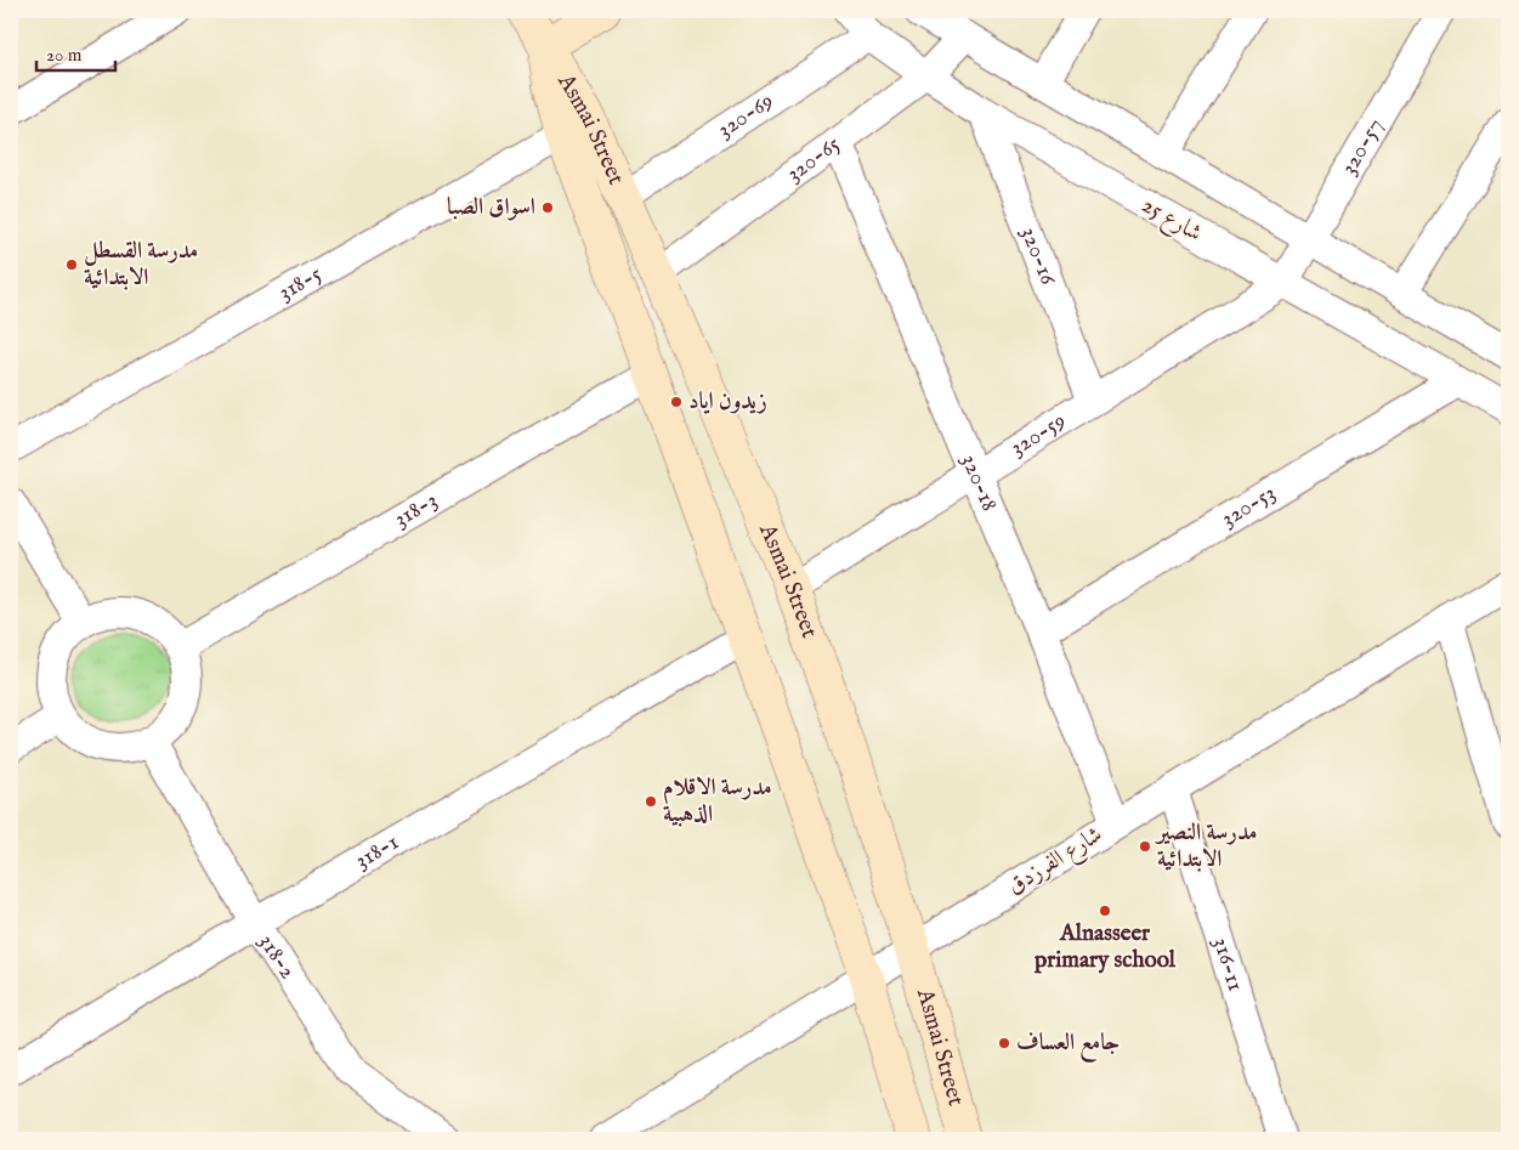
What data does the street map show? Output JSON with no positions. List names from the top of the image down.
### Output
{
  "streets": {
    "street": [
      "320-69",
      "Asmai Street",
      "320-57",
      "320-65",
      "شارع 25",
      "320-16",
      "318-5",
      "320-59",
      "320-18",
      "320-53",
      "318-3",
      "318-1",
      "شارع الفرزدق",
      "318-2",
      "316-11"
    ]
  },
  "crossings": [
    ["320-69", "Asmai Street"],
    ["320-69", "شارع 25"],
    ["Asmai Street", "320-65"],
    ["Asmai Street", "318-5"],
    ["Asmai Street", "320-59"],
    ["Asmai Street", "318-3"],
    ["Asmai Street", "318-1"],
    ["Asmai Street", "شارع الفرزدق"],
    ["320-57", "شارع 25"],
    ["320-57", "320-59"],
    ["320-65", "شارع 25"],
    ["320-65", "320-18"],
    ["شارع 25", "320-16"],
    ["شارع 25", "320-59"],
    ["شارع 25", "320-53"],
    ["320-16", "320-59"],
    ["320-59", "320-18"],
    ["320-18", "320-53"],
    ["320-18", "شارع الفرزدق"],
    ["318-3", "318-2"],
    ["318-1", "318-2"],
    ["شارع الفرزدق", "316-11"]
  ],
  "places": [
    "اسواق الصبا",
    "مدرسة القسطل الابتدائية",
    "زيدون اياد",
    "مدرسة الاقلام الذهبية",
    "مدرسة النصير الابتدائية",
    "Alnasseer primary school",
    "جامع العساف"
  ],
  "scale_bar": "20 m"
}
